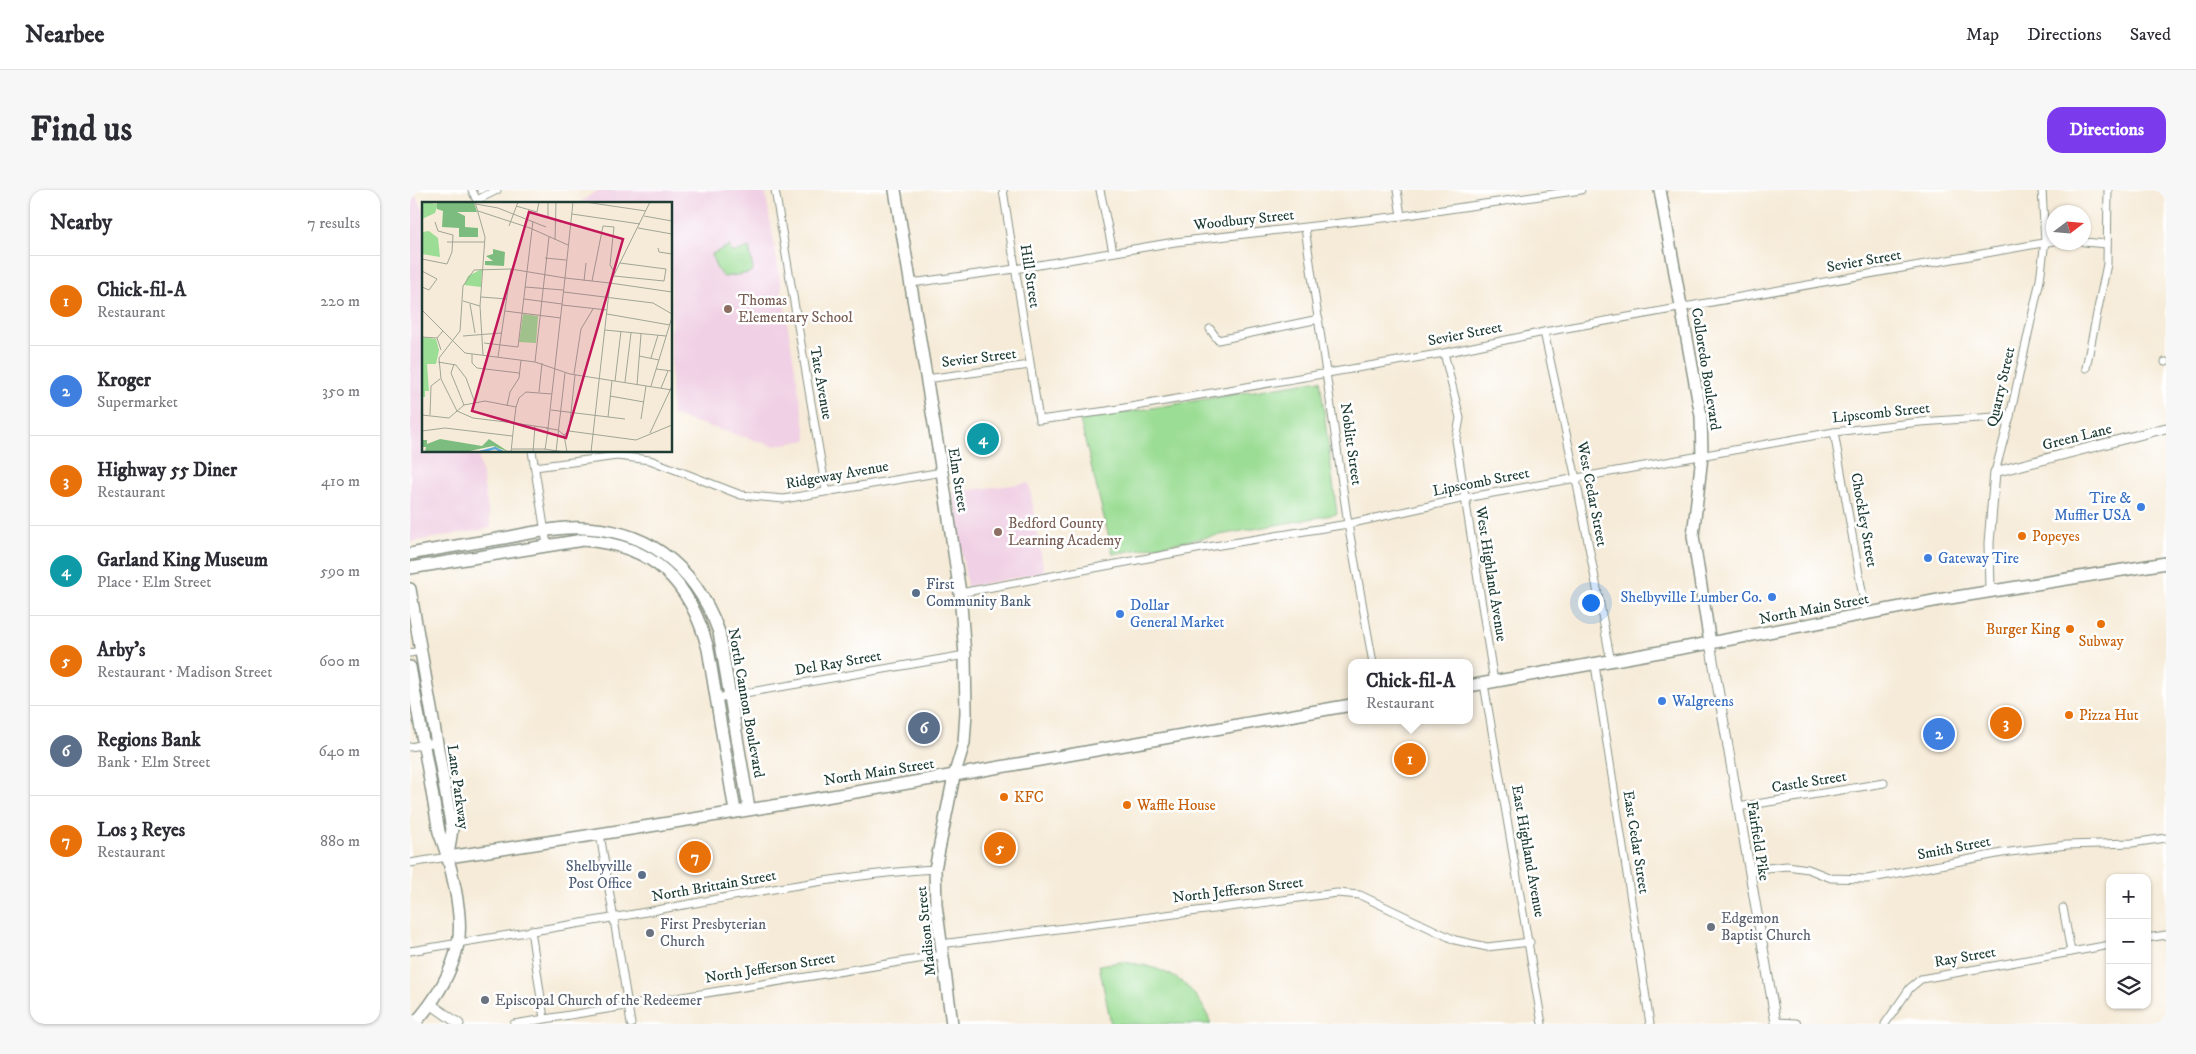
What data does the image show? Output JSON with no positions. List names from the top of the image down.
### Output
{
  "streets": {
    "main road": [
      "Colloredo Boulevard",
      "Elm Street",
      "North Main Street",
      "North Cannon Boulevard",
      "Lane Parkway",
      "Madison Street"
    ],
    "street": [
      "Woodbury Street",
      "Sevier Street",
      "Hill Street",
      "Tate Avenue",
      "Quarry Street",
      "Lipscomb Street",
      "Green Lane",
      "Noblitt Street",
      "Ridgeway Avenue",
      "West Cedar Street",
      "Chockley Street",
      "West Highland Avenue",
      "Del Ray Street",
      "Castle Street",
      "Fairfield Pike",
      "East Cedar Street",
      "Smith Street",
      "East Highland Avenue",
      "North Brittain Street",
      "North Jefferson Street",
      "Ray Street"
    ]
  },
  "crossings": [
    ["Woodbury Street", "Hill Street"],
    ["Woodbury Street", "Noblitt Street"],
    ["Woodbury Street", "Elm Street"],
    ["Sevier Street", "Hill Street"],
    ["Sevier Street", "Colloredo Boulevard"],
    ["Sevier Street", "Quarry Street"],
    ["Sevier Street", "Noblitt Street"],
    ["Sevier Street", "Elm Street"],
    ["Sevier Street", "West Cedar Street"],
    ["Sevier Street", "West Highland Avenue"],
    ["Colloredo Boulevard", "Lipscomb Street"],
    ["Colloredo Boulevard", "North Main Street"],
    ["Colloredo Boulevard", "Fairfield Pike"],
    ["Tate Avenue", "Ridgeway Avenue"],
    ["Quarry Street", "Lipscomb Street"],
    ["Quarry Street", "Green Lane"],
    ["Quarry Street", "North Main Street"],
    ["Lipscomb Street", "Noblitt Street"],
    ["Lipscomb Street", "Elm Street"],
    ["Lipscomb Street", "West Cedar Street"],
    ["Lipscomb Street", "Chockley Street"],
    ["Lipscomb Street", "West Highland Avenue"],
    ["Ridgeway Avenue", "Elm Street"],
    ["Elm Street", "North Main Street"],
    ["Elm Street", "Del Ray Street"],
    ["Elm Street", "Madison Street"],
    ["West Cedar Street", "North Main Street"],
    ["Chockley Street", "North Main Street"],
    ["West Highland Avenue", "North Main Street"],
    ["West Highland Avenue", "East Highland Avenue"],
    ["North Main Street", "North Cannon Boulevard"],
    ["North Main Street", "Lane Parkway"],
    ["North Main Street", "Fairfield Pike"],
    ["North Main Street", "East Cedar Street"],
    ["North Main Street", "East Highland Avenue"],
    ["North Main Street", "Madison Street"],
    ["Del Ray Street", "North Cannon Boulevard"],
    ["Castle Street", "Fairfield Pike"],
    ["Fairfield Pike", "Smith Street"],
    ["East Highland Avenue", "North Jefferson Street"],
    ["North Brittain Street", "Madison Street"],
    ["North Jefferson Street", "Madison Street"]
  ],
  "places": [
    "Thomas Elementary School",
    "Tire & Muffler USA",
    "Bedford County Learning Academy",
    "Popeyes",
    "Gateway Tire",
    "First Community Bank",
    "Shelbyville Lumber Co.",
    "Dollar General Market",
    "Subway",
    "Burger King",
    "Walgreens",
    "Pizza Hut",
    "KFC",
    "Waffle House",
    "Shelbyville Post Office",
    "Edgemon Baptist Church",
    "First Presbyterian Church",
    "Episcopal Church of the Redeemer"
  ],
  "north": "right",
  "page": {
    "header": "Nearbee",
    "nav": ["Map", "Directions", "Saved"],
    "buttons": "Directions",
    "title": "Find us",
    "heading": ["Nearby", "7 results"],
    "list": [
      {
        "mark": "1",
        "name": "Chick-fil-A",
        "note": "Restaurant",
        "value": "220 m"
      },
      {
        "mark": "2",
        "name": "Kroger",
        "note": "Supermarket",
        "value": "350 m"
      },
      {
        "mark": "3",
        "name": "Highway 55 Diner",
        "note": "Restaurant",
        "value": "410 m"
      },
      {
        "mark": "4",
        "name": "Garland King Museum",
        "note": "Place · Elm Street",
        "value": "590 m"
      },
      {
        "mark": "5",
        "name": "Arby's",
        "note": "Restaurant · Madison Street",
        "value": "600 m"
      },
      {
        "mark": "6",
        "name": "Regions Bank",
        "note": "Bank · Elm Street",
        "value": "640 m"
      },
      {
        "mark": "7",
        "name": "Los 3 Reyes",
        "note": "Restaurant",
        "value": "880 m"
      }
    ],
    "pins": [
      "4",
      "3",
      "6",
      "2",
      "1",
      "5",
      "7"
    ],
    "popup": ["Chick-fil-A", "Restaurant"],
    "map_buttons": ["+", "−"]
  }
}
